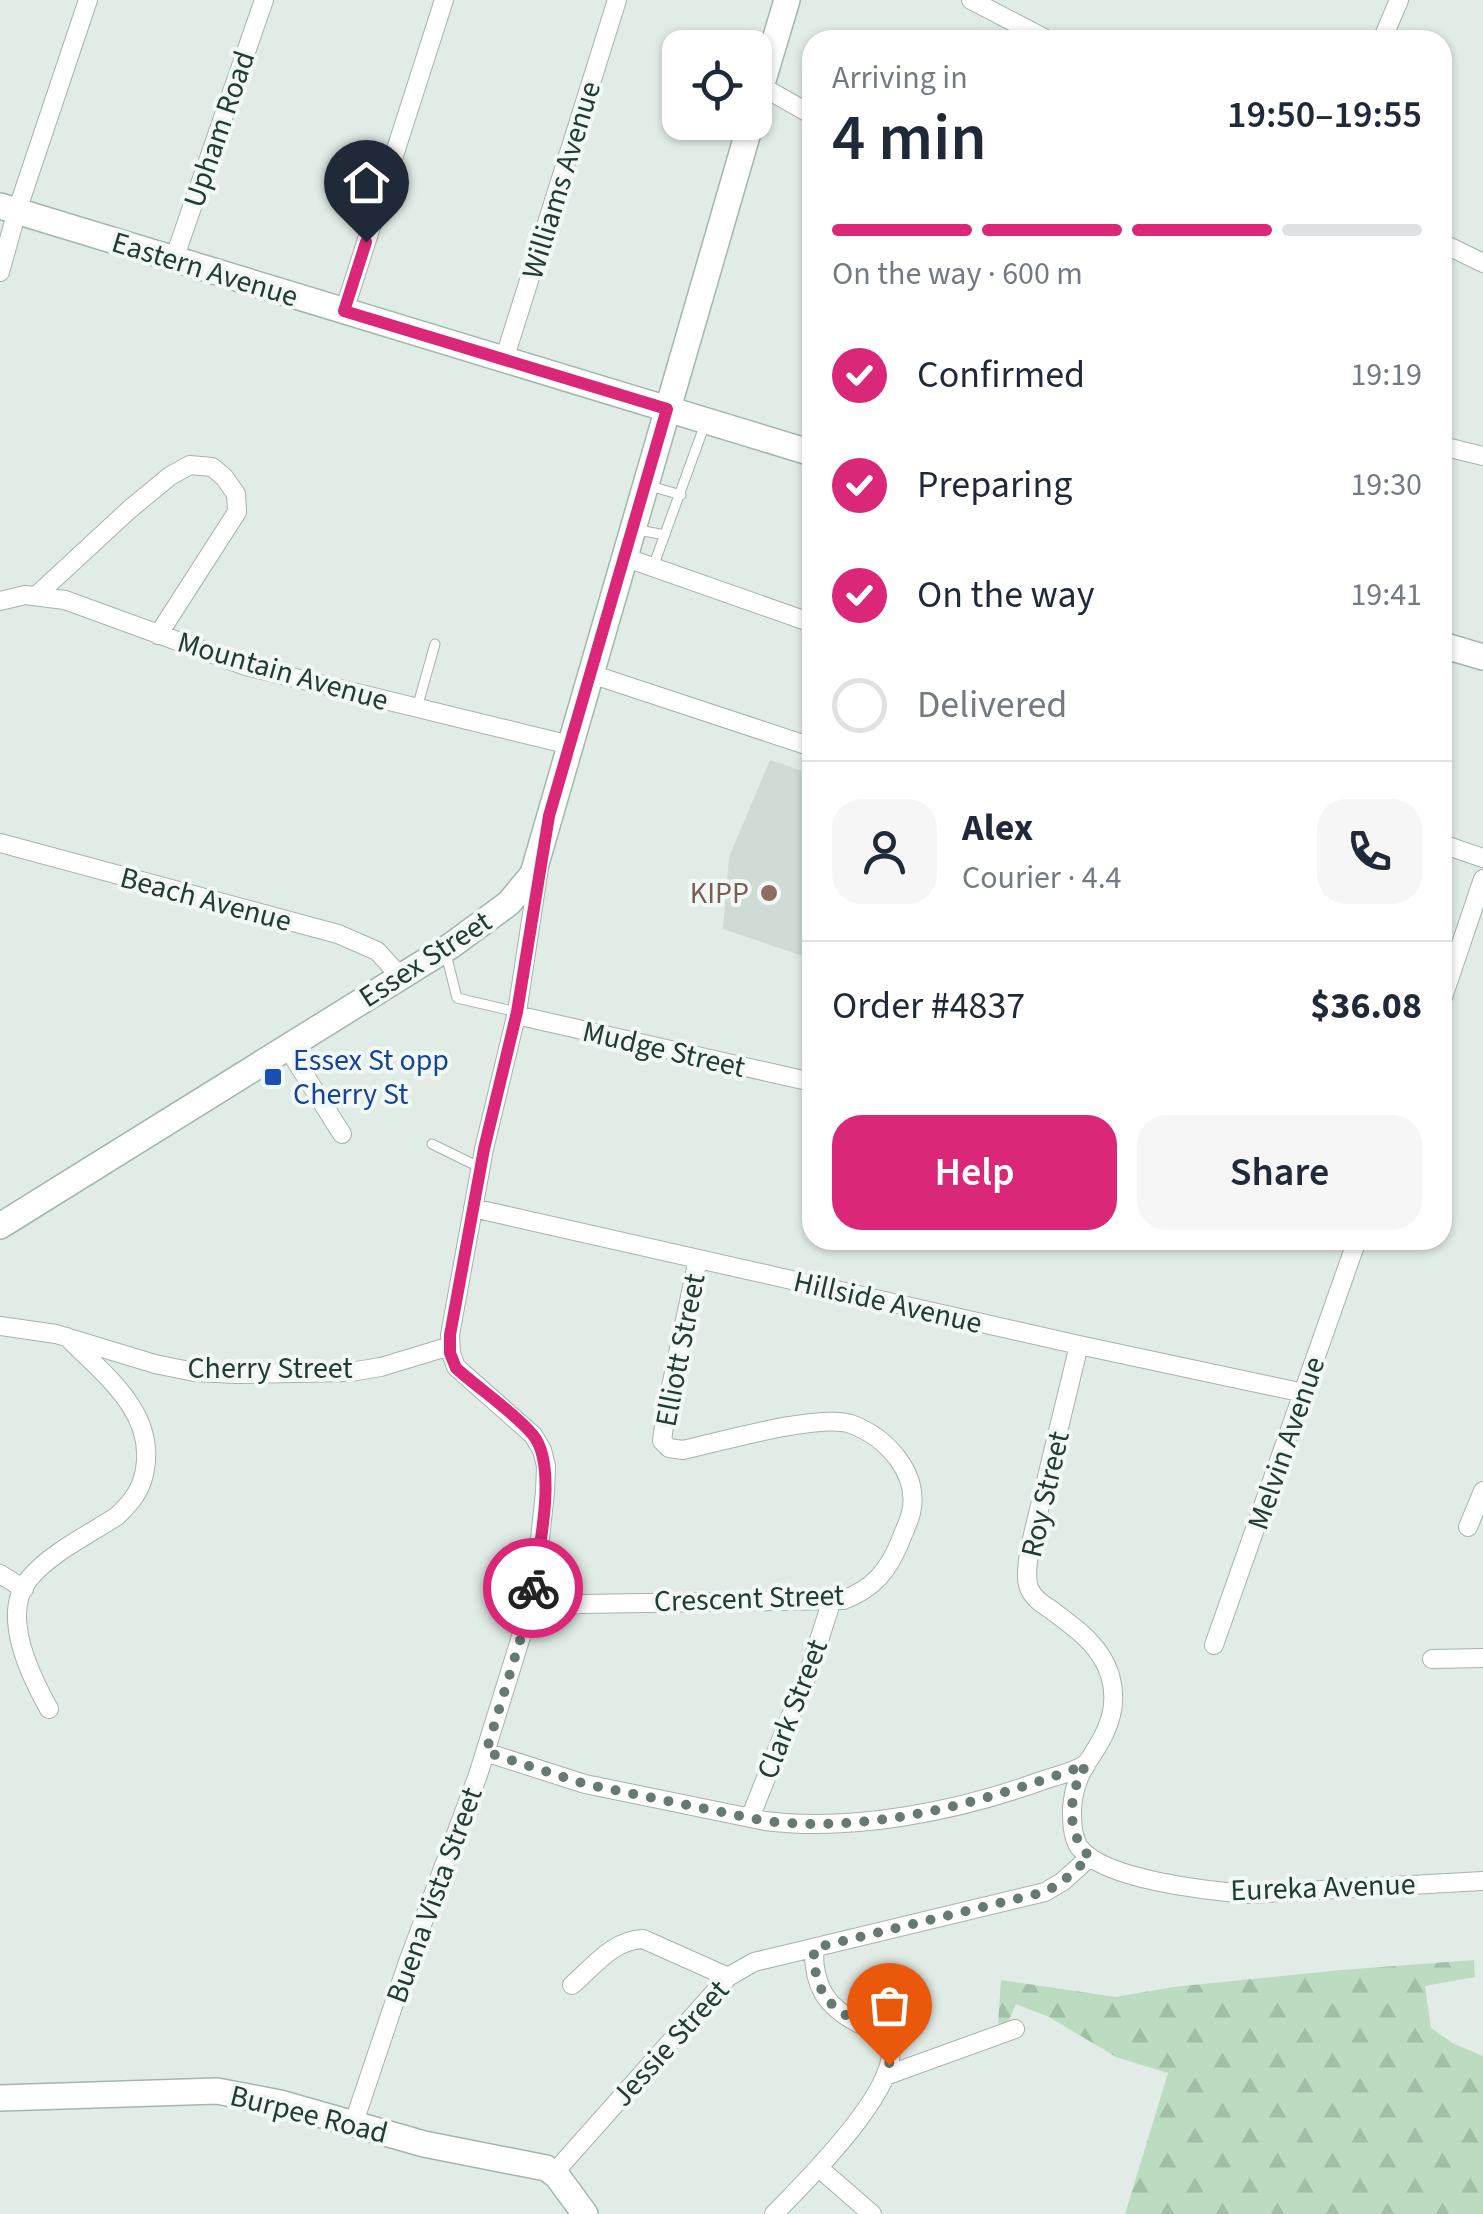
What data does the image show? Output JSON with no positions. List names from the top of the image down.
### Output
{
  "streets": {
    "main road": ["Eastern Avenue", "Essex Street", "Burpee Road"],
    "street": [
      "Upham Road",
      "Williams Avenue",
      "Mountain Avenue",
      "Beach Avenue",
      "Mudge Street",
      "Hillside Avenue",
      "Elliott Street",
      "Cherry Street",
      "Melvin Avenue",
      "Roy Street",
      "Crescent Street",
      "Clark Street",
      "Eureka Avenue",
      "Buena Vista Street",
      "Jessie Street"
    ]
  },
  "crossings": [
    ["Upham Road", "Eastern Avenue"],
    ["Williams Avenue", "Eastern Avenue"],
    ["Eastern Avenue", "Essex Street"],
    ["Mountain Avenue", "Essex Street"],
    ["Beach Avenue", "Essex Street"],
    ["Hillside Avenue", "Elliott Street"],
    ["Hillside Avenue", "Melvin Avenue"],
    ["Hillside Avenue", "Roy Street"],
    ["Elliott Street", "Crescent Street"],
    ["Cherry Street", "Buena Vista Street"],
    ["Crescent Street", "Clark Street"],
    ["Crescent Street", "Buena Vista Street"],
    ["Eureka Avenue", "Jessie Street"],
    ["Buena Vista Street", "Burpee Road"],
    ["Jessie Street", "Burpee Road"]
  ],
  "places": {
    "other": ["KIPP"],
    "transit": ["Essex St opp Cherry St"]
  },
  "page": {
    "heading": ["4 min", "Arriving in", "19:50–19:55"],
    "panel": [
      "Alex",
      "Courier · 4.4",
      "Order #4837",
      "$36.08"
    ],
    "bar": "On the way · 600 m",
    "list": [
      ["Confirmed", "19:19"],
      ["Preparing", "19:30"],
      ["On the way", "19:41"],
      "Delivered"
    ],
    "buttons": ["Help", "Share"]
  }
}
